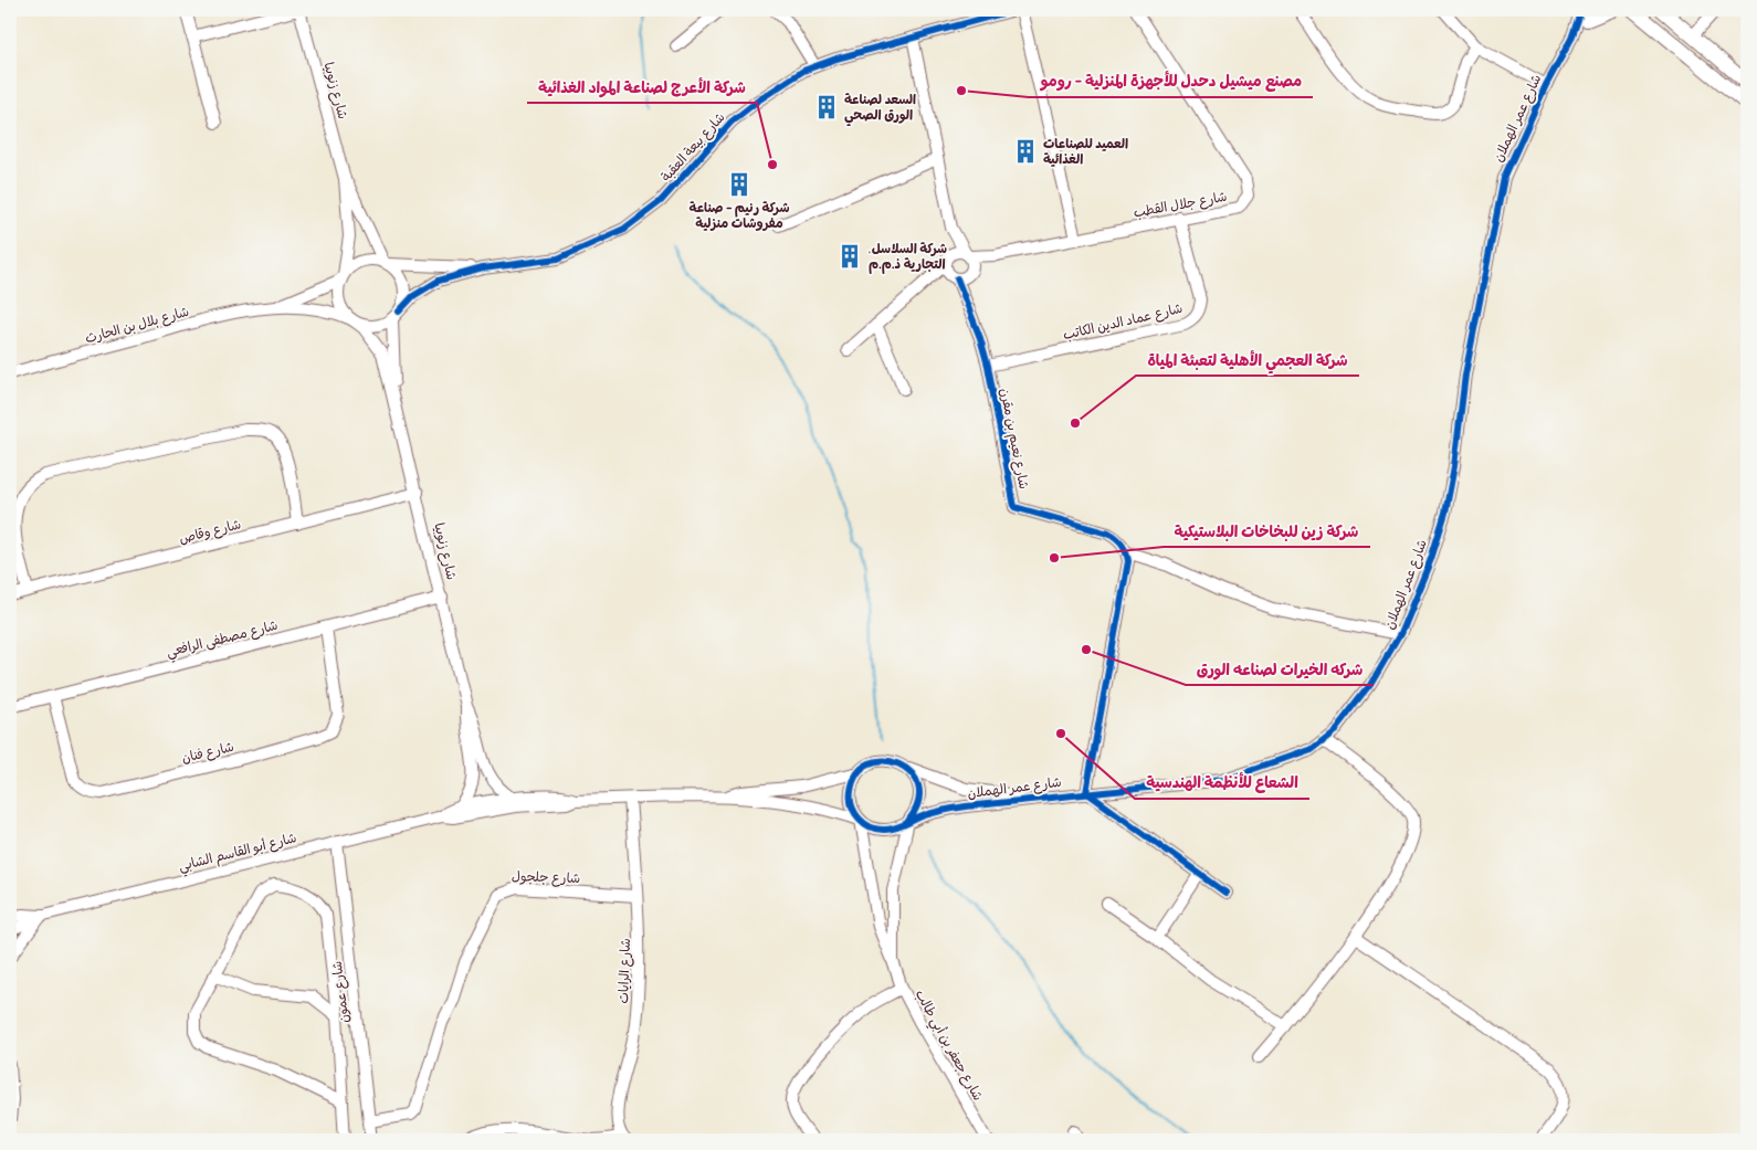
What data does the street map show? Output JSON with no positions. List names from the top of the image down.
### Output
{
  "streets": {
    "street": [
      "شارع زنوبيا",
      "شارع عمر الهملان",
      "شارع بيعة العقبة",
      "شارع جلال القطب",
      "شارع عماد الدين الكاتب",
      "شارع بلال بن الحارث",
      "شارع نعيم بن مقرن",
      "شارع وقاص",
      "شارع مصطفى الرافعي",
      "شارع فنان",
      "شارع أبو القاسم الشابي",
      "شارع جلجول",
      "شارع الرايات",
      "شارع عمون",
      "شارع جعفر بن أبي طالب"
    ]
  },
  "crossings": [
    ["شارع زنوبيا", "شارع بيعة العقبة"],
    ["شارع زنوبيا", "شارع بلال بن الحارث"],
    ["شارع زنوبيا", "شارع وقاص"],
    ["شارع زنوبيا", "شارع مصطفى الرافعي"],
    ["شارع زنوبيا", "شارع أبو القاسم الشابي"],
    ["شارع عمر الهملان", "شارع أبو القاسم الشابي"],
    ["شارع عمر الهملان", "شارع جعفر بن أبي طالب"],
    ["شارع بيعة العقبة", "شارع بلال بن الحارث"],
    ["شارع بيعة العقبة", "شارع نعيم بن مقرن"],
    ["شارع جلال القطب", "شارع عماد الدين الكاتب"],
    ["شارع جلال القطب", "شارع نعيم بن مقرن"],
    ["شارع عماد الدين الكاتب", "شارع نعيم بن مقرن"],
    ["شارع مصطفى الرافعي", "شارع فنان"],
    ["شارع أبو القاسم الشابي", "شارع الرايات"],
    ["شارع أبو القاسم الشابي", "شارع عمون"],
    ["شارع أبو القاسم الشابي", "شارع جعفر بن أبي طالب"],
    ["شارع جلجول", "شارع الرايات"],
    ["شارع جلجول", "شارع عمون"]
  ],
  "places": {
    "other": [
      "مصنع ميشيل دحدل للأجهزة المنزلية - رومو",
      "شركة الأعرج لصناعة المواد الغذائية",
      "شركة العجمي الأهلية لتعبئة المياة",
      "شركة زين للبخاخات البلاستيكية",
      "شركه الخيرات لصناعه الورق",
      "الشعاع للأنظمة الهندسية"
    ],
    "building": [
      "السعد لصناعة الورق الصحي",
      "العميد للصناعات الغذائية",
      "شركة رنيم - صناعة مفروشات منزلية",
      ".شركة السلاسل التجارية ذ.م.م"
    ]
  }
}
